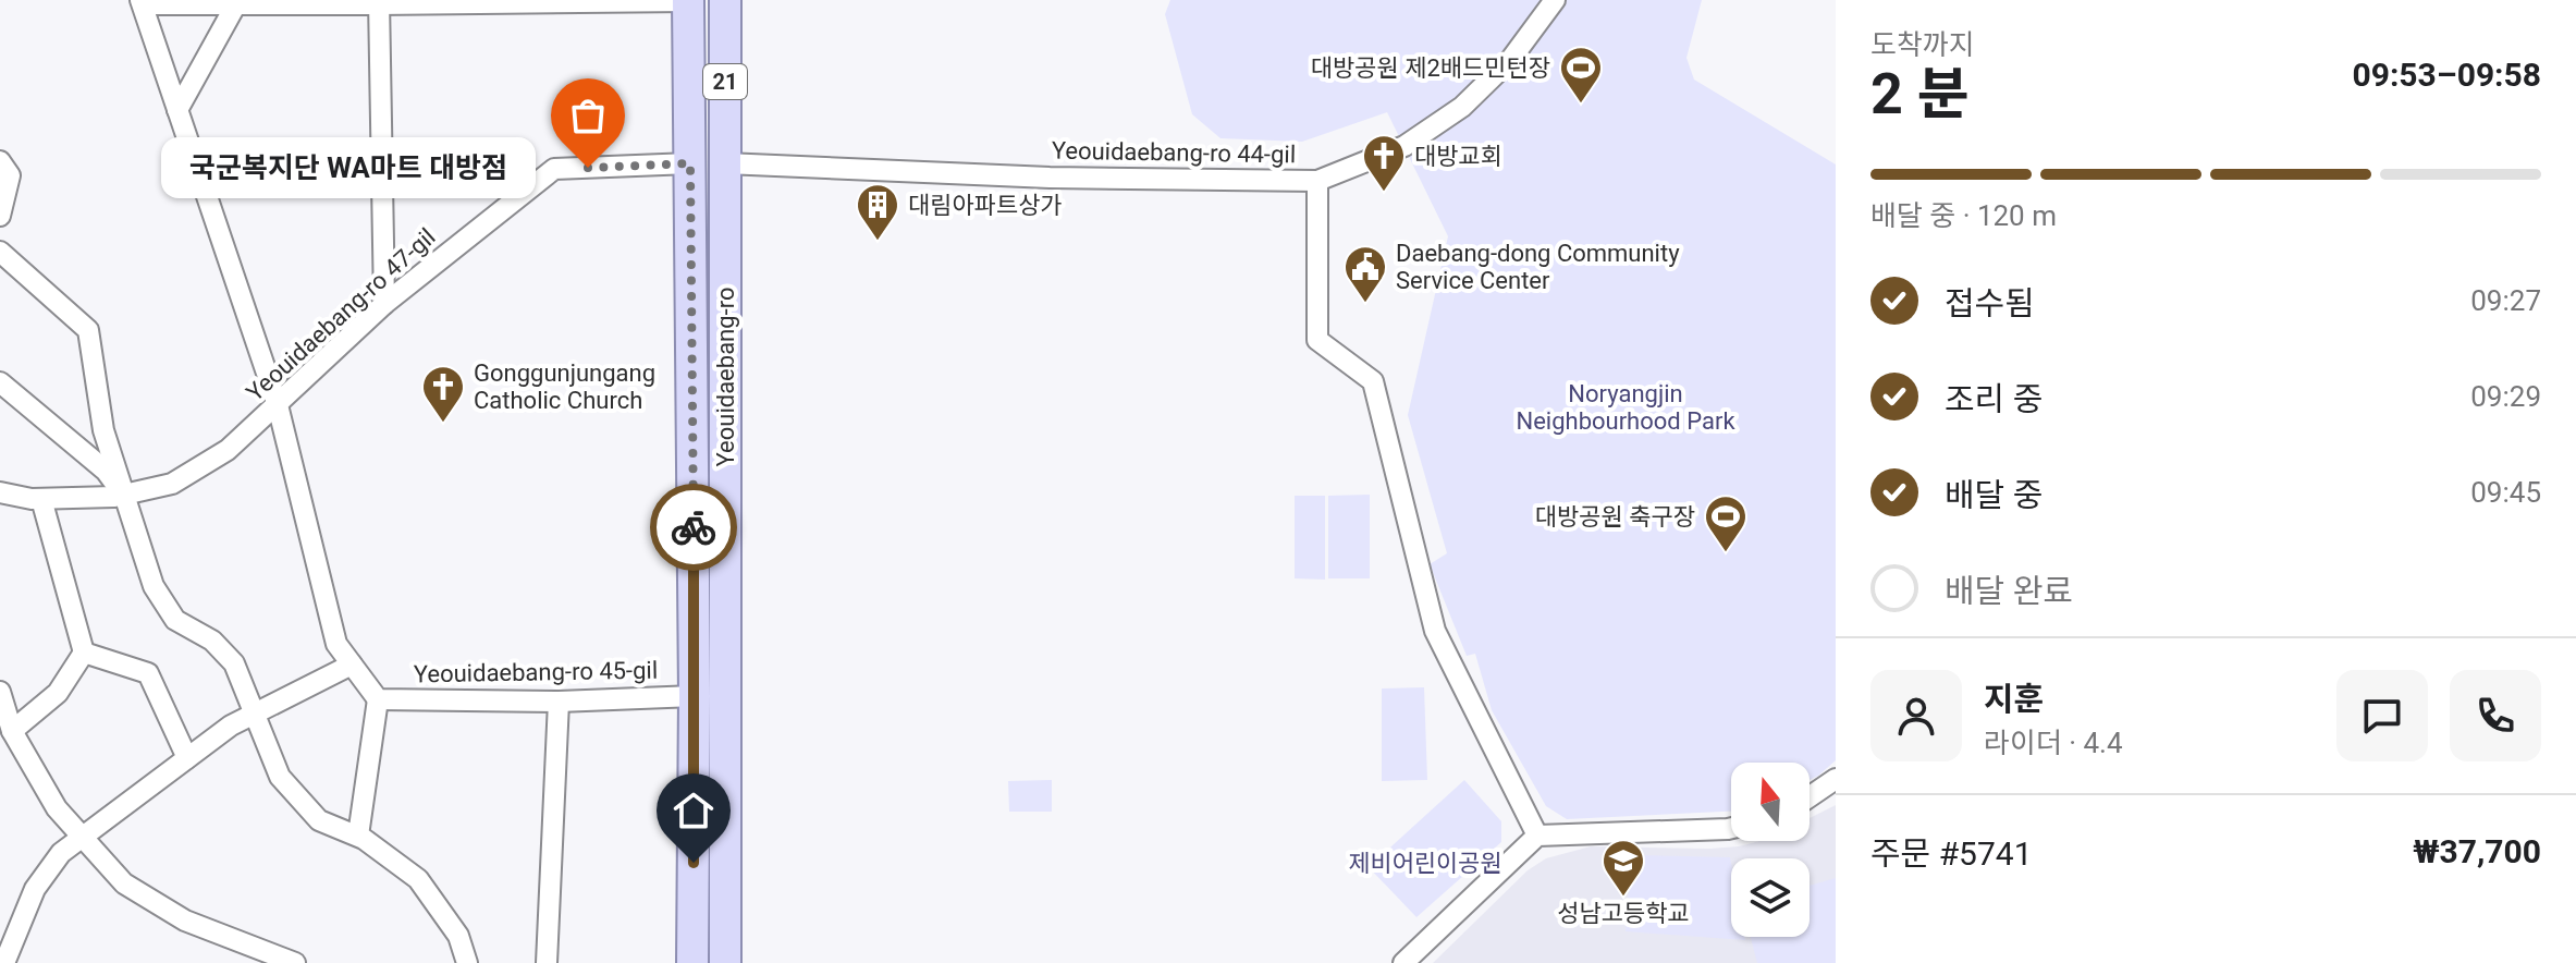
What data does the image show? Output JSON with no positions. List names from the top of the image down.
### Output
{
  "streets": {
    "main road": ["21", "Yeouidaebang-ro"],
    "street": ["Yeouidaebang-ro 44-gil", "Yeouidaebang-ro 47-gil", "Yeouidaebang-ro 45-gil"]
  },
  "crossings": [
    ["Yeouidaebang-ro 44-gil", "Yeouidaebang-ro"]
  ],
  "parks": ["Noryangjin Neighbourhood Park", "제비어린이공원"],
  "places": {
    "sports": ["대방공원 제2배드민턴장", "대방공원 축구장"],
    "other": ["국군복지단 WA마트 대방점"],
    "church": ["대방교회", "Gonggunjungang Catholic Church"],
    "building": ["대림아파트상가"],
    "public building": ["Daebang-dong Community Service Center"],
    "school or university": ["성남고등학교"]
  },
  "north": "top",
  "page": {
    "heading": ["2 분", "도착까지", "09:53–09:58"],
    "panel": [
      "지훈",
      "라이더 · 4.4",
      "주문 #5741",
      "₩37,700"
    ],
    "bubble": "국군복지단 WA마트 대방점",
    "bar": "배달 중 · 120 m",
    "list": [
      ["접수됨", "09:27"],
      ["조리 중", "09:29"],
      ["배달 중", "09:45"],
      "배달 완료"
    ]
  }
}
